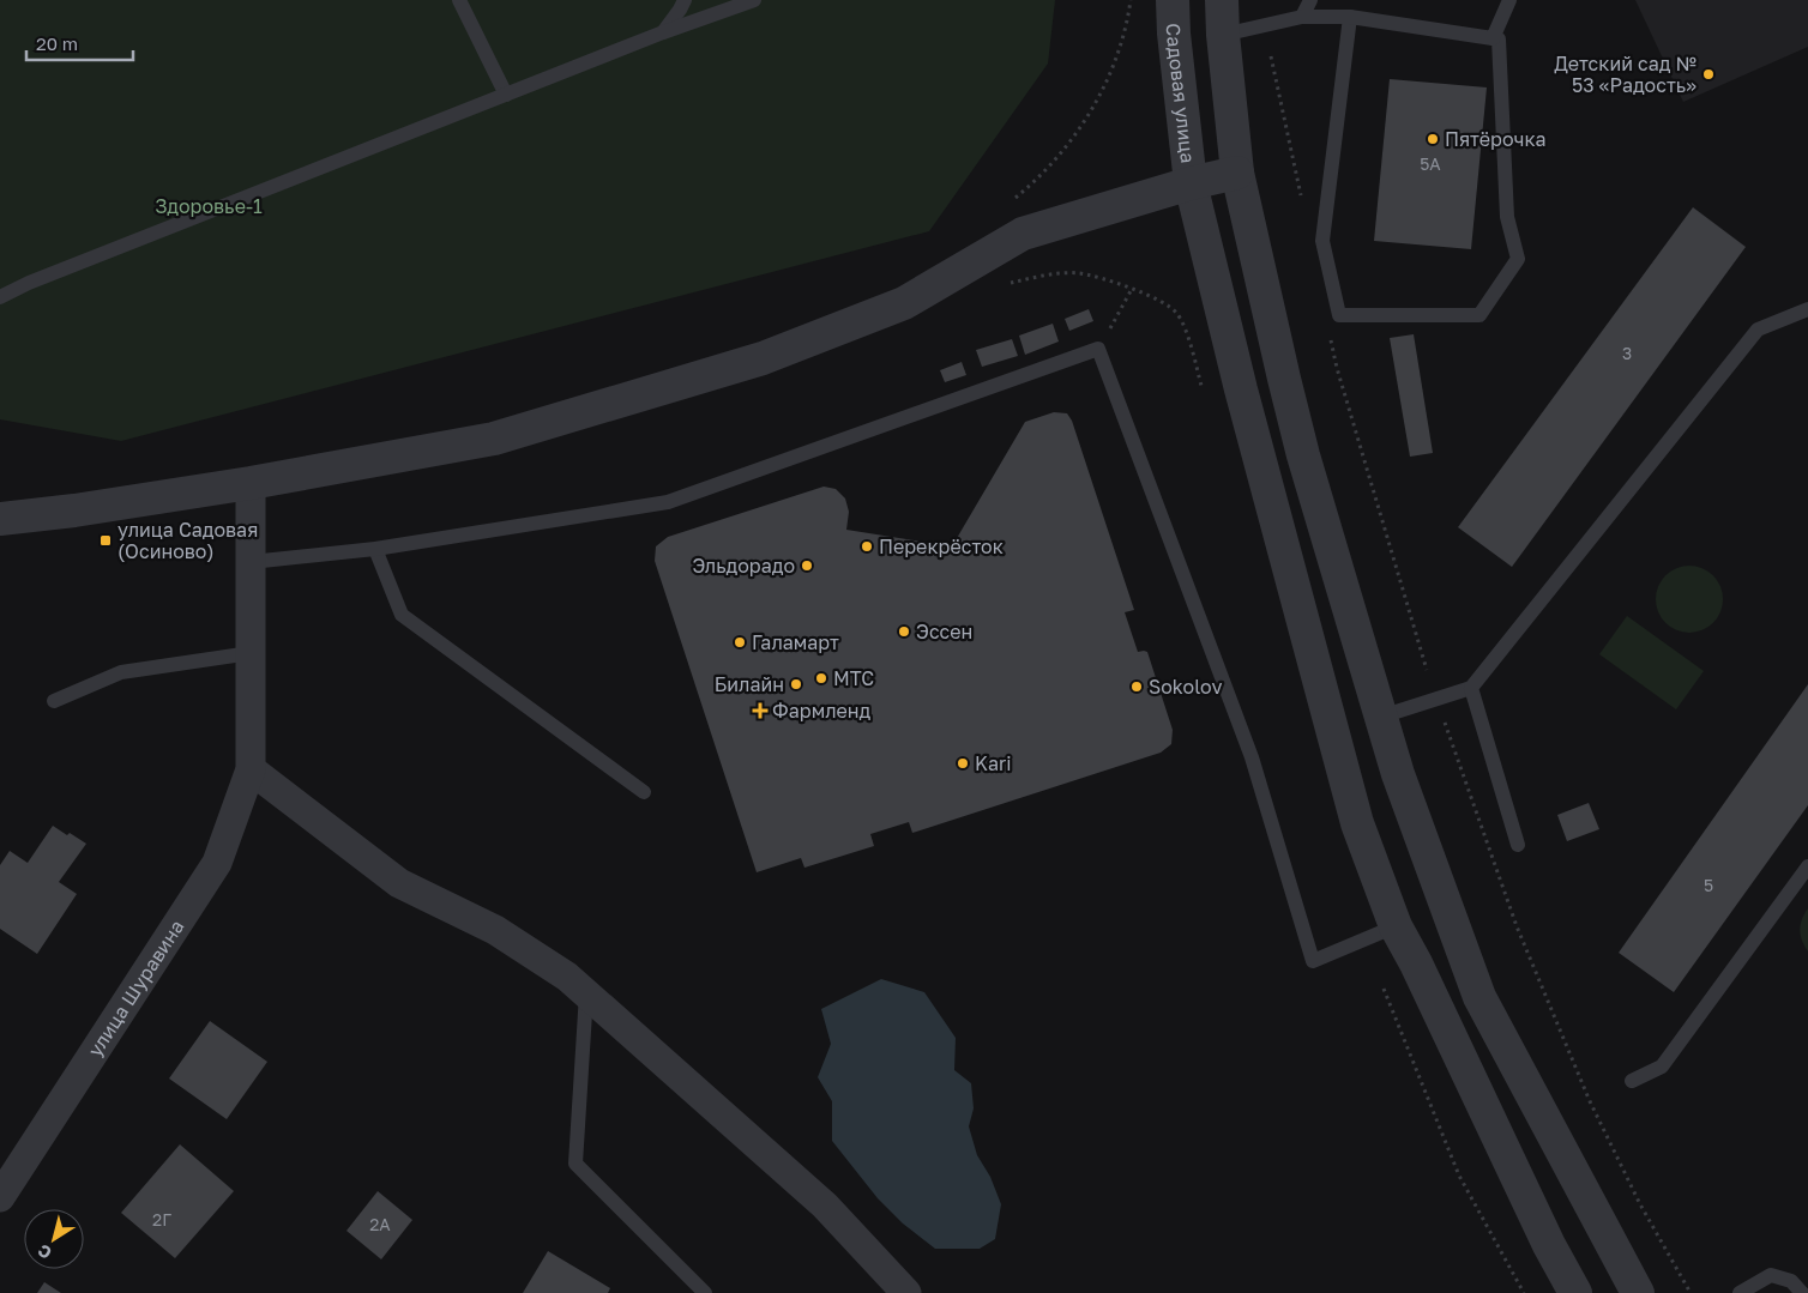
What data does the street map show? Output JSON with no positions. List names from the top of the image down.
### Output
{
  "streets": {
    "street": ["Садовая улица", "улица Шуравина"]
  },
  "parks": ["Здоровье-1"],
  "places": {
    "other": [
      "Детский сад № 53 «Радость»",
      "Пятёрочка",
      "Перекрёсток",
      "Эльдорадо",
      "Эссен",
      "Галамарт",
      "МТС",
      "Билайн",
      "Sokolov",
      "Kari"
    ],
    "transit": ["улица Садовая (Осиново)"],
    "health": ["Фармленд"]
  },
  "house_numbers": [
    "5А",
    "3",
    "5",
    "2Г",
    "2А"
  ],
  "scale_bar": "20 m",
  "north": "bottom left"
}
